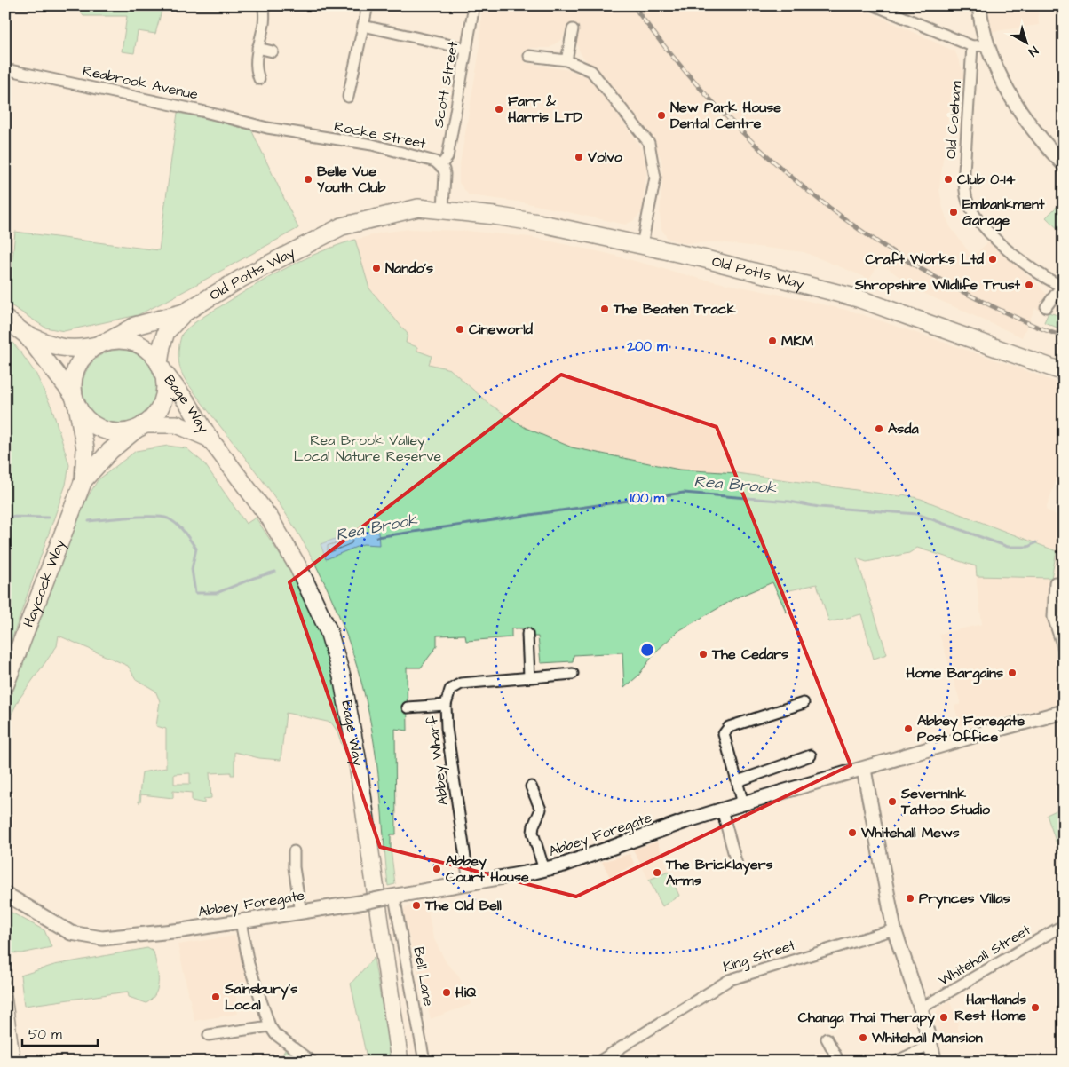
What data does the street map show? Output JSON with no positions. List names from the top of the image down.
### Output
{
  "streets": {
    "main road": ["Old Potts Way", "Bage Way", "Haycock Way"],
    "street": [
      "Reabrook Avenue",
      "Scott Street",
      "Old Coleham",
      "Rocke Street",
      "Abbey Wharf",
      "Abbey Foregate",
      "Whitehall Street",
      "King Street",
      "Bell Lane"
    ]
  },
  "crossings": [
    ["Reabrook Avenue", "Rocke Street"],
    ["Scott Street", "Rocke Street"],
    ["Rocke Street", "Old Potts Way"],
    ["Old Potts Way", "Bage Way"],
    ["Old Potts Way", "Haycock Way"],
    ["Bage Way", "Haycock Way"],
    ["Abbey Wharf", "Abbey Foregate"],
    ["Abbey Foregate", "Bell Lane"]
  ],
  "water": ["Rea Brook"],
  "parks": ["Rea Brook Valley Local Nature Reserve"],
  "places": [
    "Farr & Harris LTD",
    "New Park House Dental Centre",
    "Volvo",
    "Belle Vue Youth Club",
    "Club 0-14",
    "Embankment Garage",
    "Craft Works Ltd",
    "Nando's",
    "Shropshire Wildlife Trust",
    "The Beaten Track",
    "Cineworld",
    "MKM",
    "Asda",
    "The Cedars",
    "Home Bargains",
    "Abbey Foregate Post Office",
    "SevernInk Tattoo Studio",
    "Whitehall Mews",
    "Abbey Court House",
    "The Bricklayers Arms",
    "Prynces Villas",
    "The Old Bell",
    "HiQ",
    "Sainsbury's Local",
    "Hartlands Rest Home",
    "Changa Thai Therapy",
    "Whitehall Mansion"
  ],
  "scale_bar": "50 m",
  "north": "bottom right",
  "rings": ["200 m", "100 m"]
}
